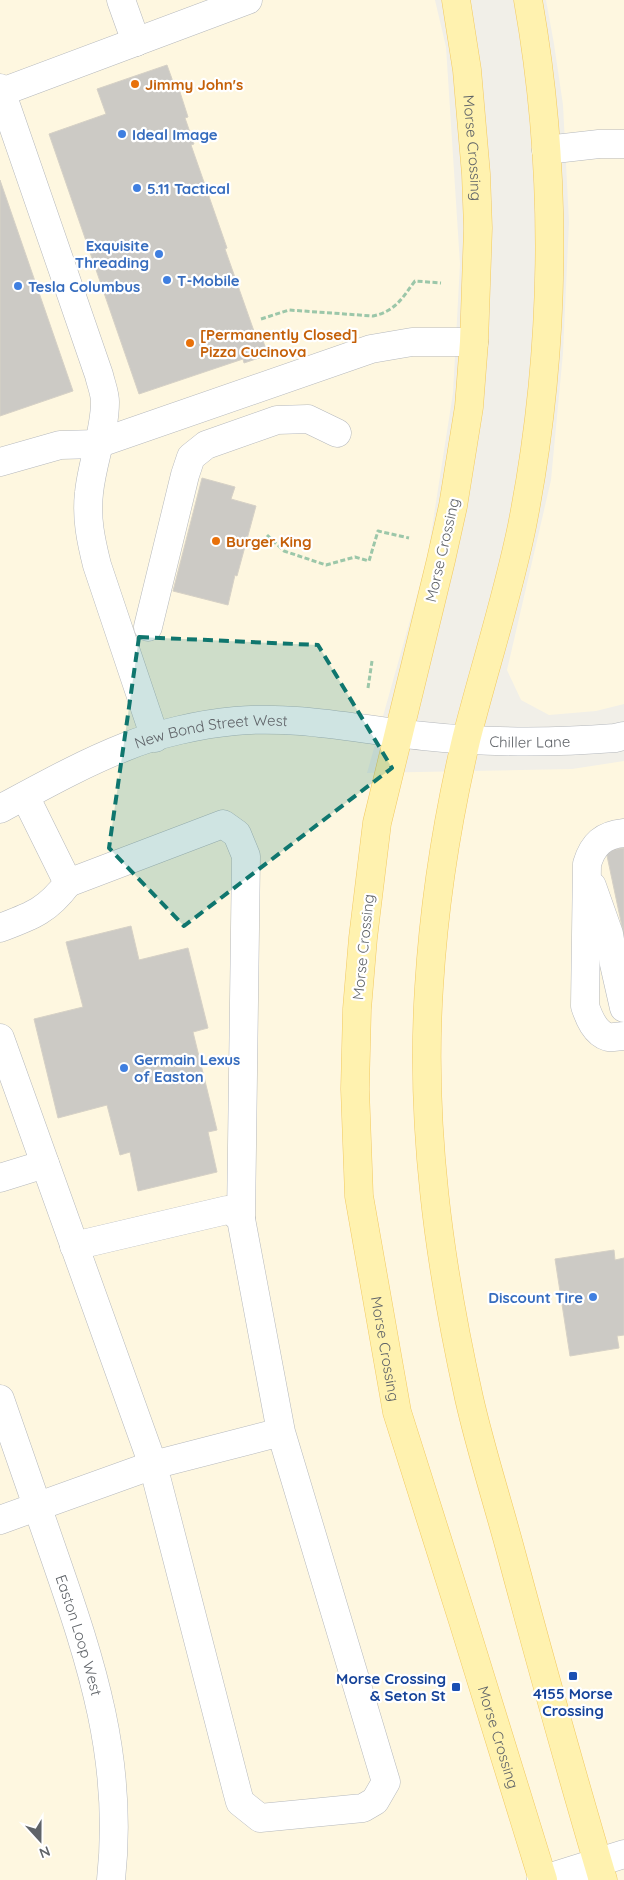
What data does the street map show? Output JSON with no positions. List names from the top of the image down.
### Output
{
  "streets": {
    "main road": ["Morse Crossing"],
    "street": ["New Bond Street West", "Chiller Lane", "Easton Loop West"]
  },
  "crossings": [
    ["Morse Crossing", "New Bond Street West"],
    ["New Bond Street West", "Chiller Lane"]
  ],
  "places": {
    "other": [
      "Jimmy John's",
      "Ideal Image",
      "5.11 Tactical",
      "Exquisite Threading",
      "T-Mobile",
      "Tesla Columbus",
      "[Permanently Closed] Pizza Cucinova",
      "Burger King",
      "Germain Lexus of Easton",
      "Discount Tire"
    ],
    "transit": ["4155 Morse Crossing", "Morse Crossing & Seton St"]
  },
  "north": "bottom"
}
